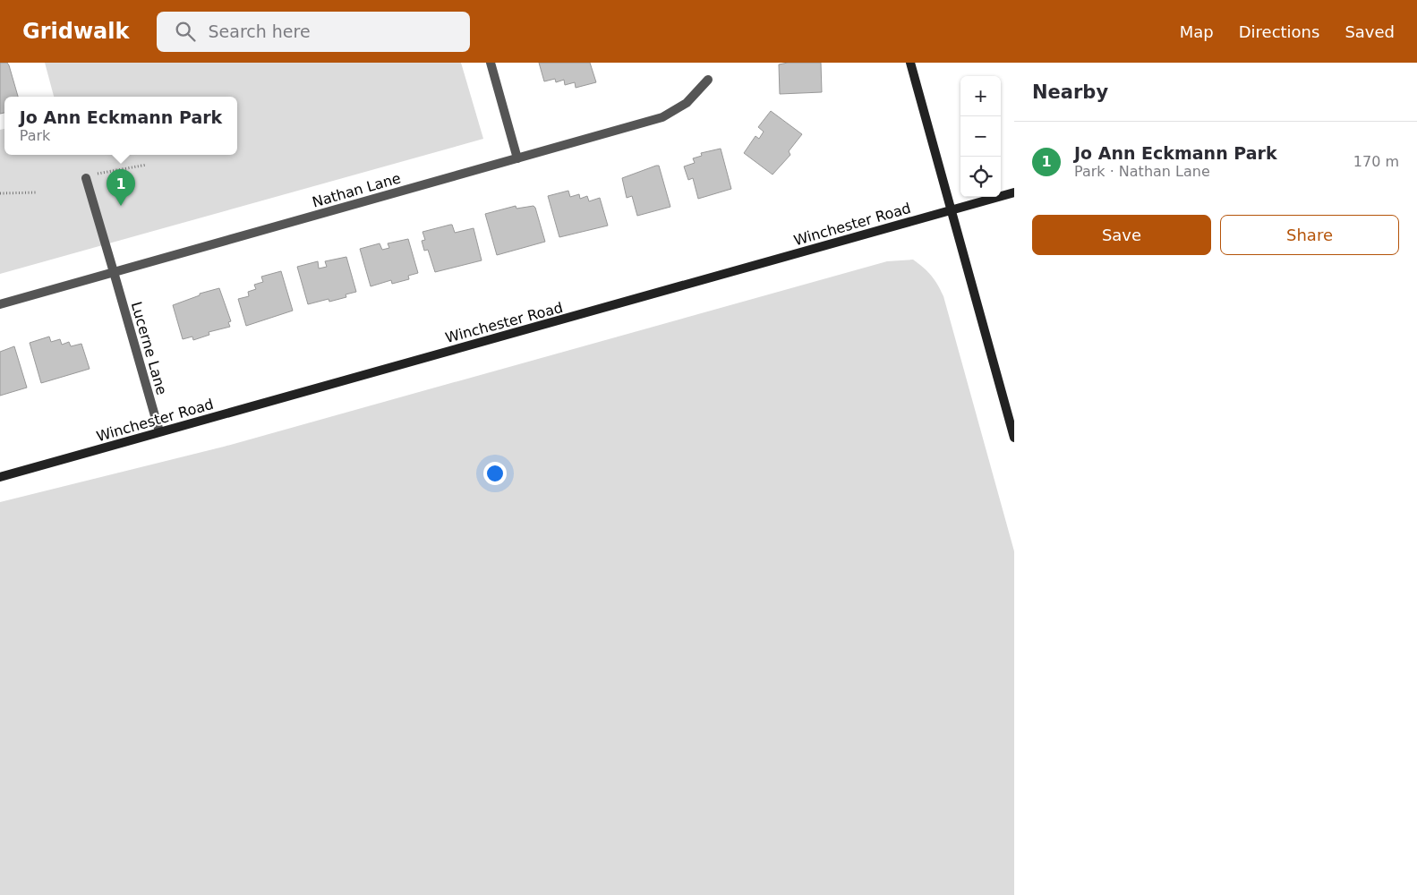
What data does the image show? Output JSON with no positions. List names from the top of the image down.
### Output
{
  "streets": {
    "main road": ["Winchester Road"],
    "street": ["Nathan Lane", "Lucerne Lane"]
  },
  "crossings": [
    ["Nathan Lane", "Lucerne Lane"],
    ["Winchester Road", "Lucerne Lane"]
  ],
  "page": {
    "header": "Gridwalk",
    "search": "Search here",
    "nav": ["Map", "Directions", "Saved"],
    "heading": "Nearby",
    "map_buttons": ["+", "−"],
    "popup": ["Jo Ann Eckmann Park", "Park"],
    "list": [
      {
        "mark": "1",
        "name": "Jo Ann Eckmann Park",
        "note": "Park · Nathan Lane",
        "value": "170 m"
      }
    ],
    "pins": "1",
    "buttons": ["Save", "Share"]
  }
}
